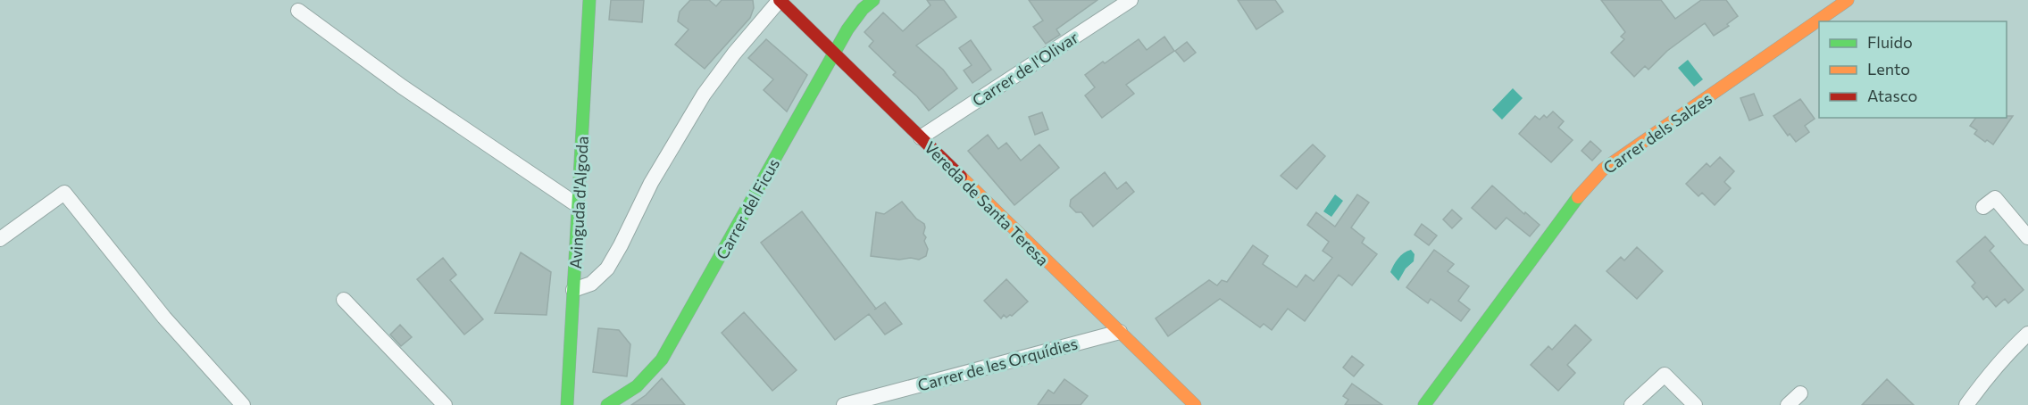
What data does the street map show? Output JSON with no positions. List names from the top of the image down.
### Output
{
  "streets": {
    "street": [
      "Carrer de l'Olivar",
      "Carrer dels Salzes",
      "Avinguda d'Algoda",
      "Vereda de Santa Teresa",
      "Carrer del Ficus",
      "Carrer de les Orquídies"
    ]
  },
  "crossings": [
    ["Carrer de l'Olivar", "Vereda de Santa Teresa"],
    ["Vereda de Santa Teresa", "Carrer del Ficus"],
    ["Vereda de Santa Teresa", "Carrer de les Orquídies"]
  ],
  "legend": ["Fluido", "Lento", "Atasco"]
}
